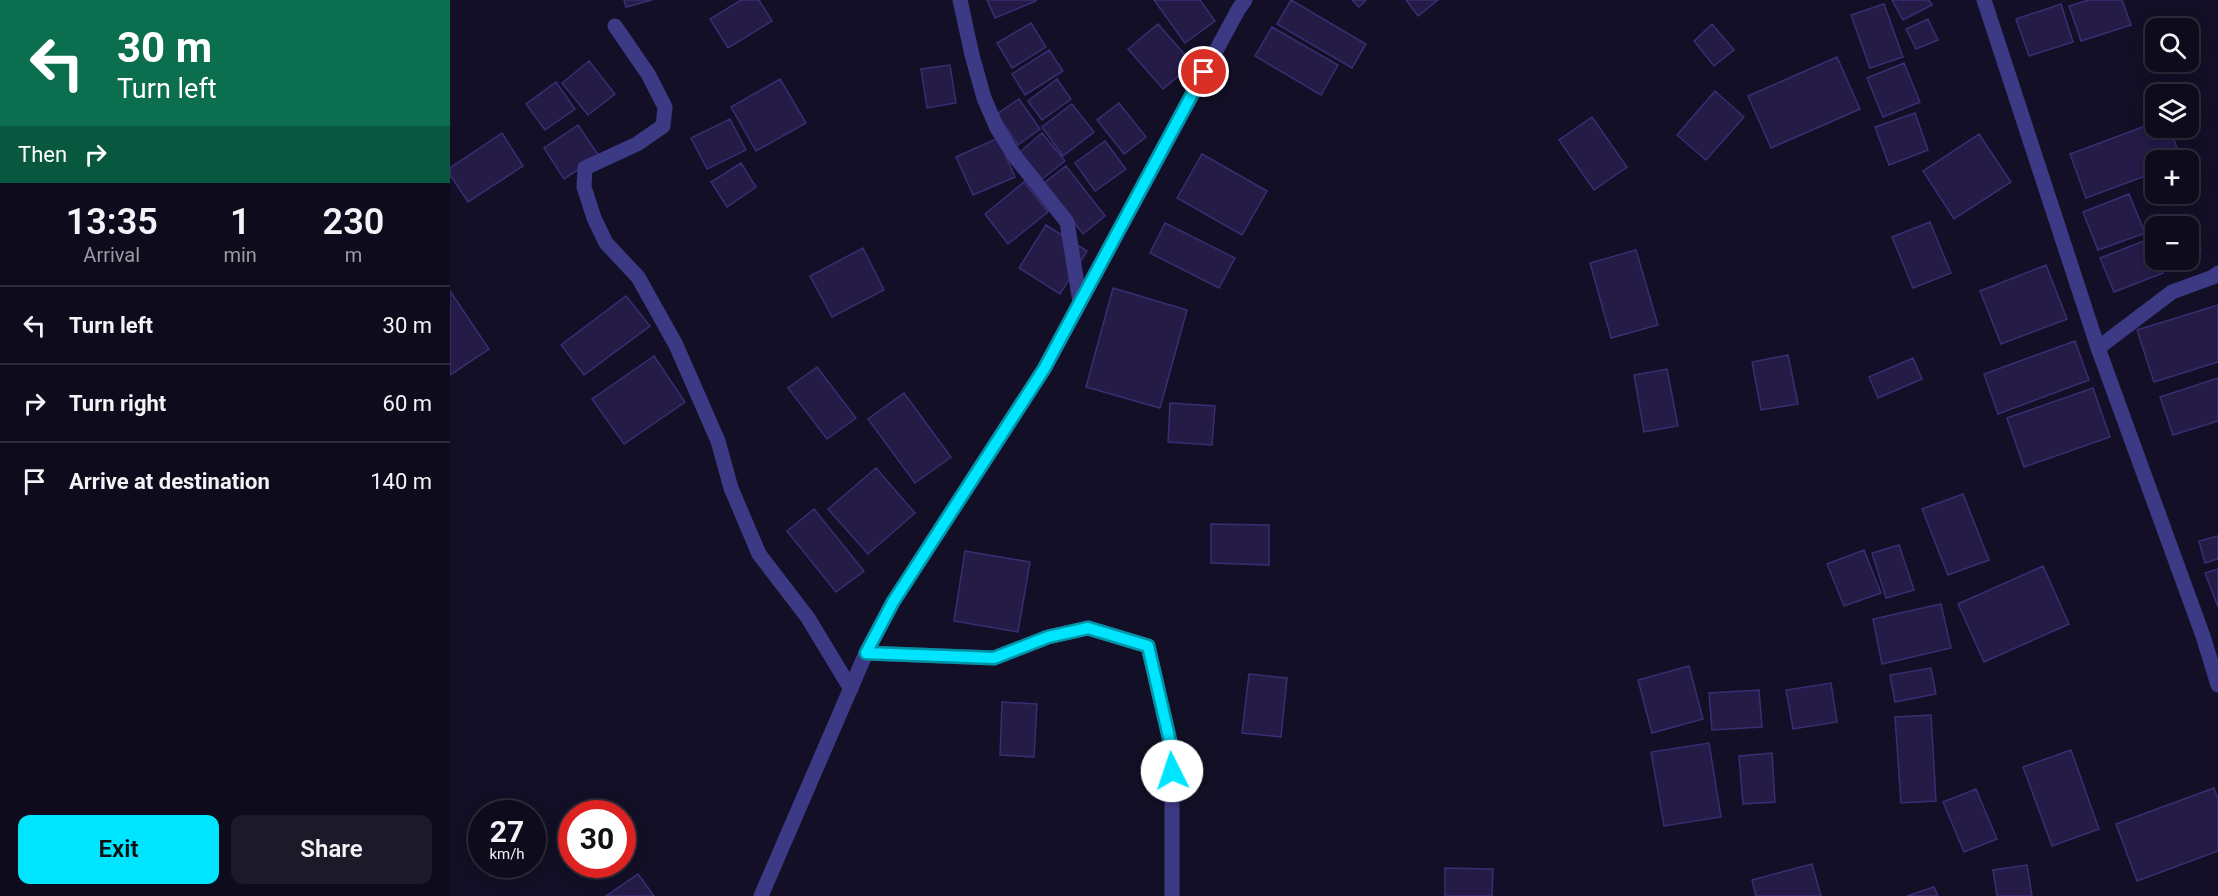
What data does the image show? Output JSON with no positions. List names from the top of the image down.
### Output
{
  "page": {
    "turn": ["30 m", "Turn left"],
    "map_buttons": ["+", "−"],
    "then": "Then",
    "eta": [
      "13:35",
      "Arrival",
      "1",
      "min",
      "230",
      "m"
    ],
    "list": [
      {
        "name": "Turn left",
        "value": "30 m"
      },
      {
        "name": "Turn right",
        "value": "60 m"
      },
      {
        "name": "Arrive at destination",
        "value": "140 m"
      }
    ],
    "speed": "27 km/h",
    "limit": "30",
    "buttons": ["Exit", "Share"]
  }
}
